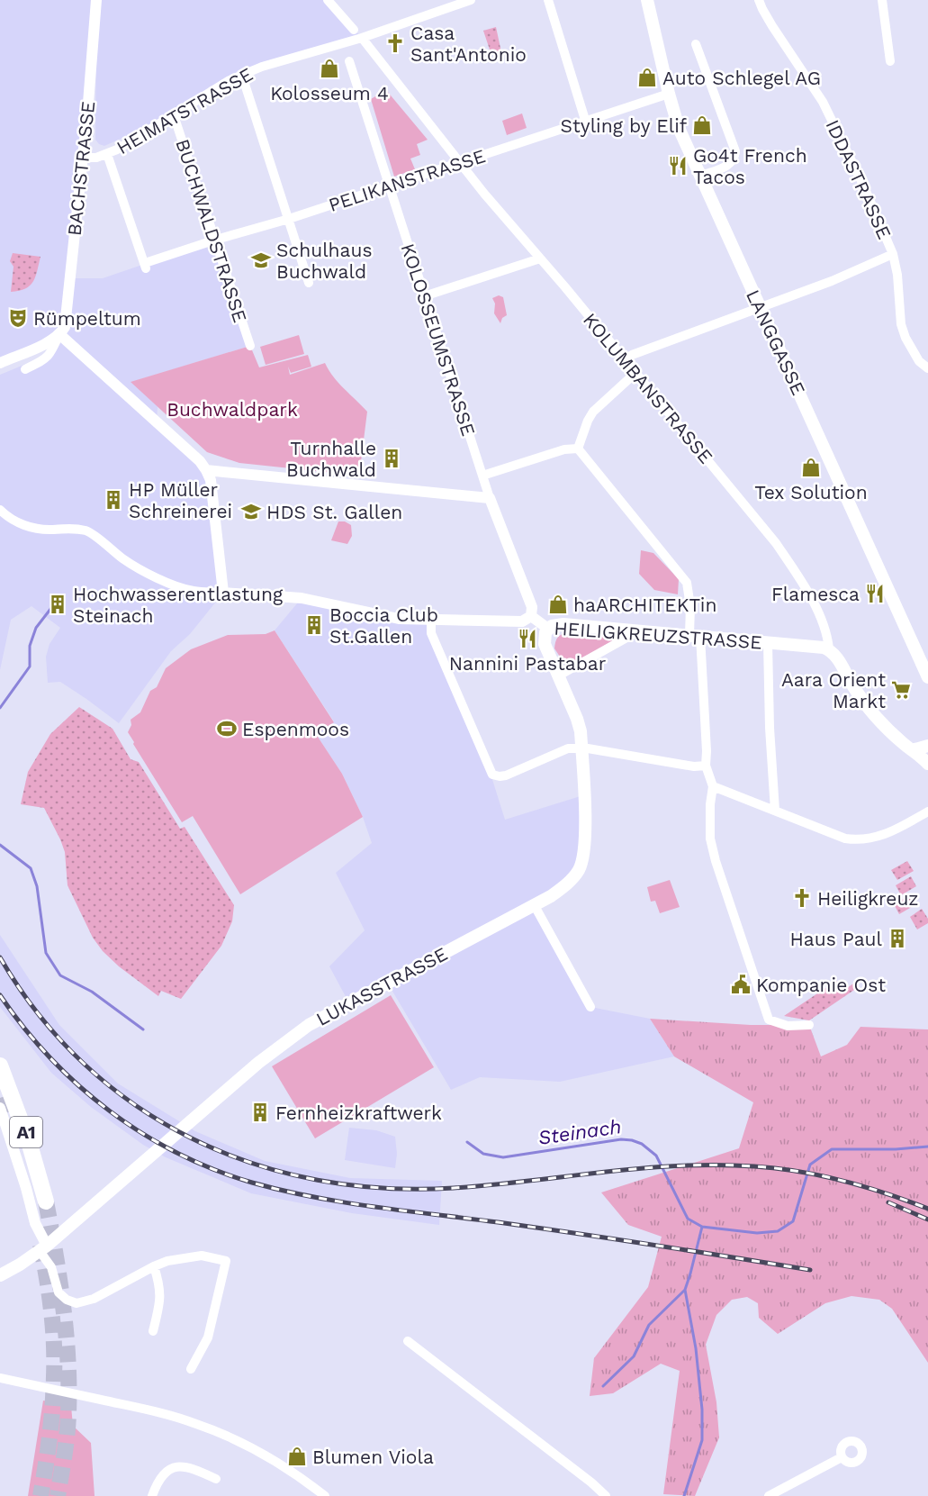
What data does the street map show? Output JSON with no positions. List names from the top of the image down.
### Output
{
  "streets": {
    "highway": ["A1"],
    "main road": [
      "LANGGASSE",
      "KOLUMBANSTRASSE",
      "HEILIGKREUZSTRASSE",
      "LUKASSTRASSE"
    ],
    "street": [
      "HEIMATSTRASSE",
      "BACHSTRASSE",
      "IDDASTRASSE",
      "PELIKANSTRASSE",
      "BUCHWALDSTRASSE",
      "KOLOSSEUMSTRASSE"
    ]
  },
  "crossings": [
    ["HEIMATSTRASSE", "BACHSTRASSE"],
    ["HEIMATSTRASSE", "PELIKANSTRASSE"],
    ["HEIMATSTRASSE", "BUCHWALDSTRASSE"],
    ["HEIMATSTRASSE", "KOLUMBANSTRASSE"],
    ["PELIKANSTRASSE", "BUCHWALDSTRASSE"],
    ["PELIKANSTRASSE", "KOLOSSEUMSTRASSE"],
    ["PELIKANSTRASSE", "LANGGASSE"],
    ["PELIKANSTRASSE", "KOLUMBANSTRASSE"],
    ["KOLOSSEUMSTRASSE", "HEILIGKREUZSTRASSE"],
    ["KOLUMBANSTRASSE", "HEILIGKREUZSTRASSE"],
    ["HEILIGKREUZSTRASSE", "LUKASSTRASSE"]
  ],
  "water": ["Steinach"],
  "parks": ["Buchwaldpark"],
  "places": {
    "church": ["Casa Sant'Antonio", "Heiligkreuz"],
    "shop": [
      "Kolosseum 4",
      "Auto Schlegel AG",
      "Styling by Elif",
      "Tex Solution",
      "haARCHITEKTin",
      "Blumen Viola"
    ],
    "restaurant": ["Go4t French Tacos", "Flamesca", "Nannini Pastabar"],
    "school or university": ["Schulhaus Buchwald", "HDS St. Gallen"],
    "theatre": ["Rümpeltum"],
    "building": [
      "Turnhalle Buchwald",
      "HP Müller Schreinerei",
      "Hochwasserentlastung Steinach",
      "Boccia Club St.Gallen",
      "Haus Paul",
      "Fernheizkraftwerk"
    ],
    "supermarket": ["Aara Orient Markt"],
    "sports": ["Espenmoos"],
    "public building": ["Kompanie Ost"]
  }
}
